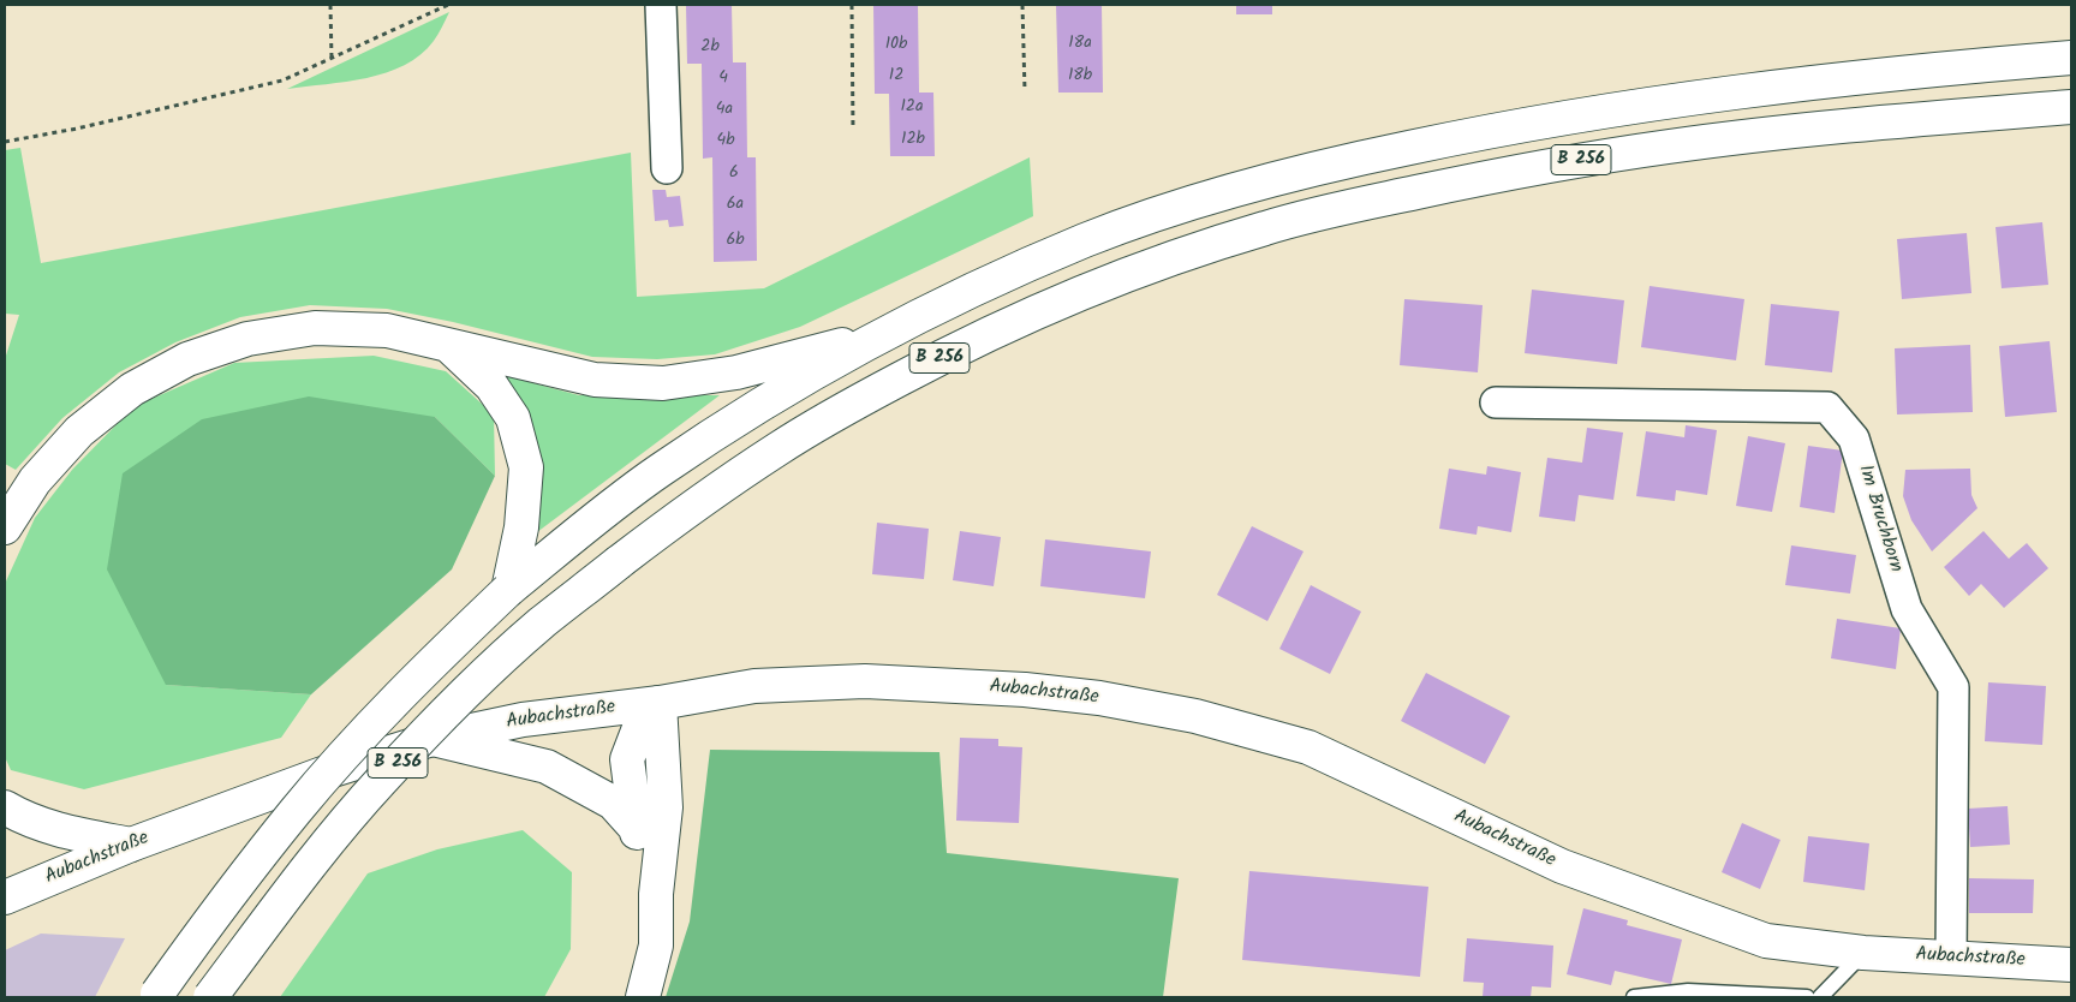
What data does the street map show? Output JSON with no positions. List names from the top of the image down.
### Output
{
  "streets": {
    "main road": ["B 256", "Aubachstraße"],
    "street": ["Im Bruchborn"]
  },
  "crossings": [
    ["Im Bruchborn", "Aubachstraße"]
  ],
  "house_numbers": [
    "18a",
    "10b",
    "2b",
    "12",
    "18b",
    "4",
    "12a",
    "4a",
    "12b",
    "4b",
    "6",
    "6a",
    "6b"
  ]
}
